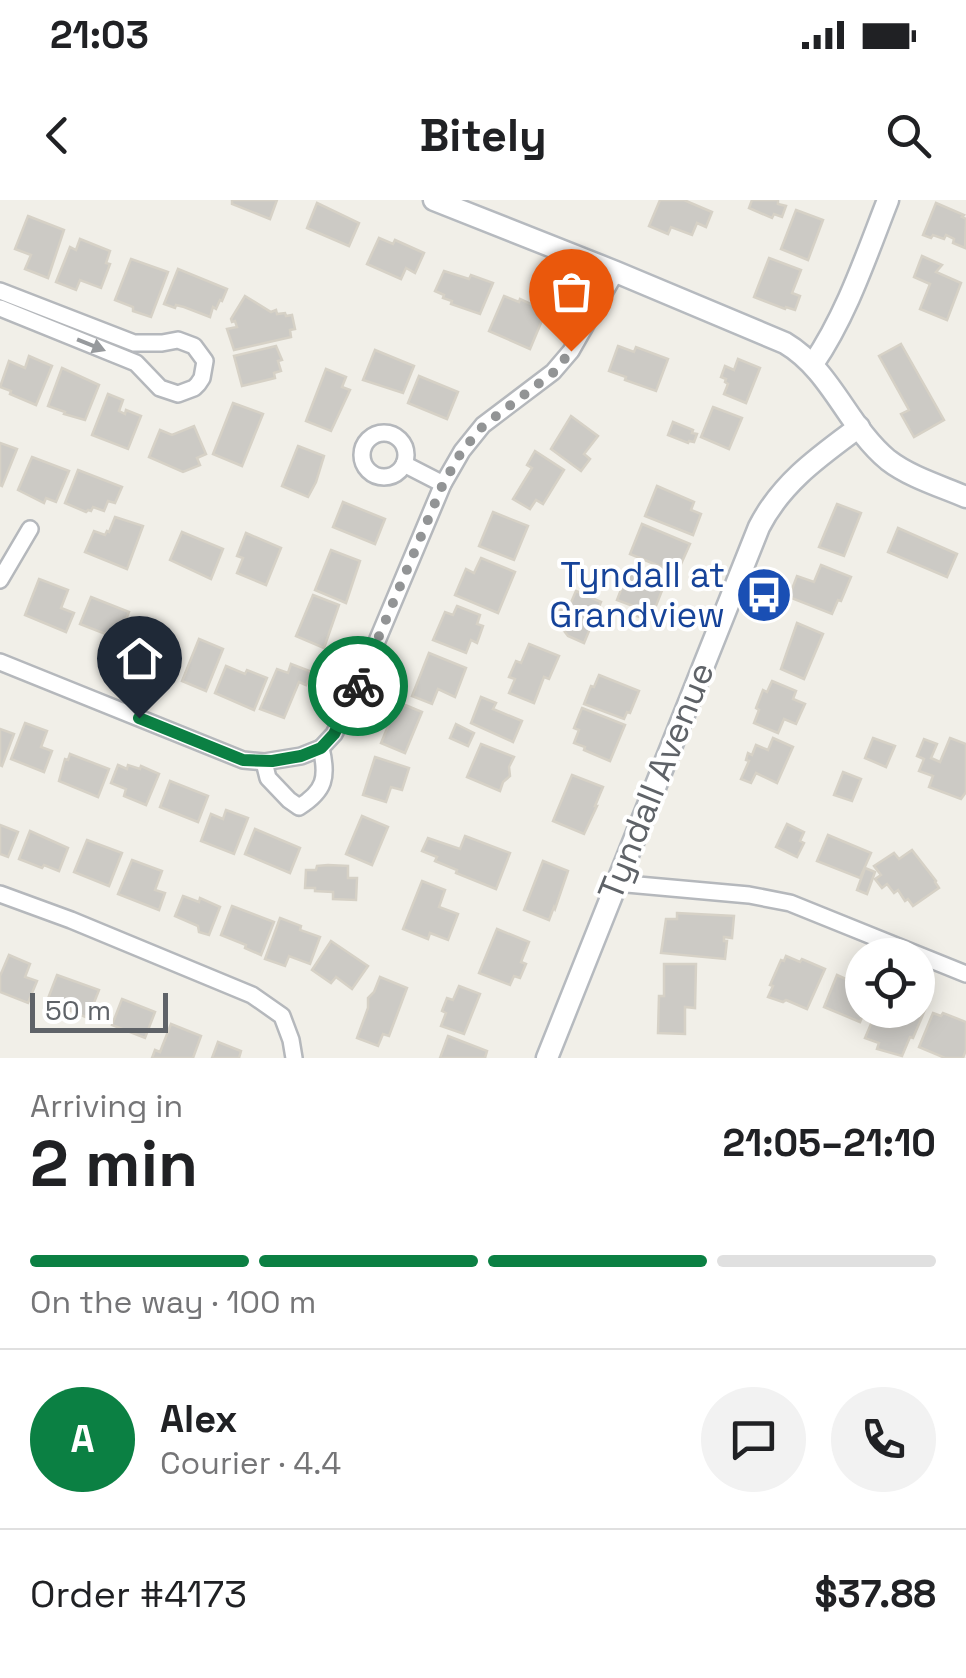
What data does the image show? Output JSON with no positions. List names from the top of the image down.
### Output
{
  "streets": {
    "street": ["Tyndall Avenue"]
  },
  "places": {
    "bus stop": ["Tyndall at Grandview"]
  },
  "scale_bar": "50 m",
  "page": {
    "status": "21:03",
    "header": "Bitely",
    "scale": "50 m",
    "heading": ["2 min", "Arriving in", "21:05–21:10"],
    "panel": [
      "Alex",
      "Courier · 4.4",
      "Order #4173",
      "$37.88"
    ],
    "bar": "On the way · 100 m",
    "round": "A"
  }
}
